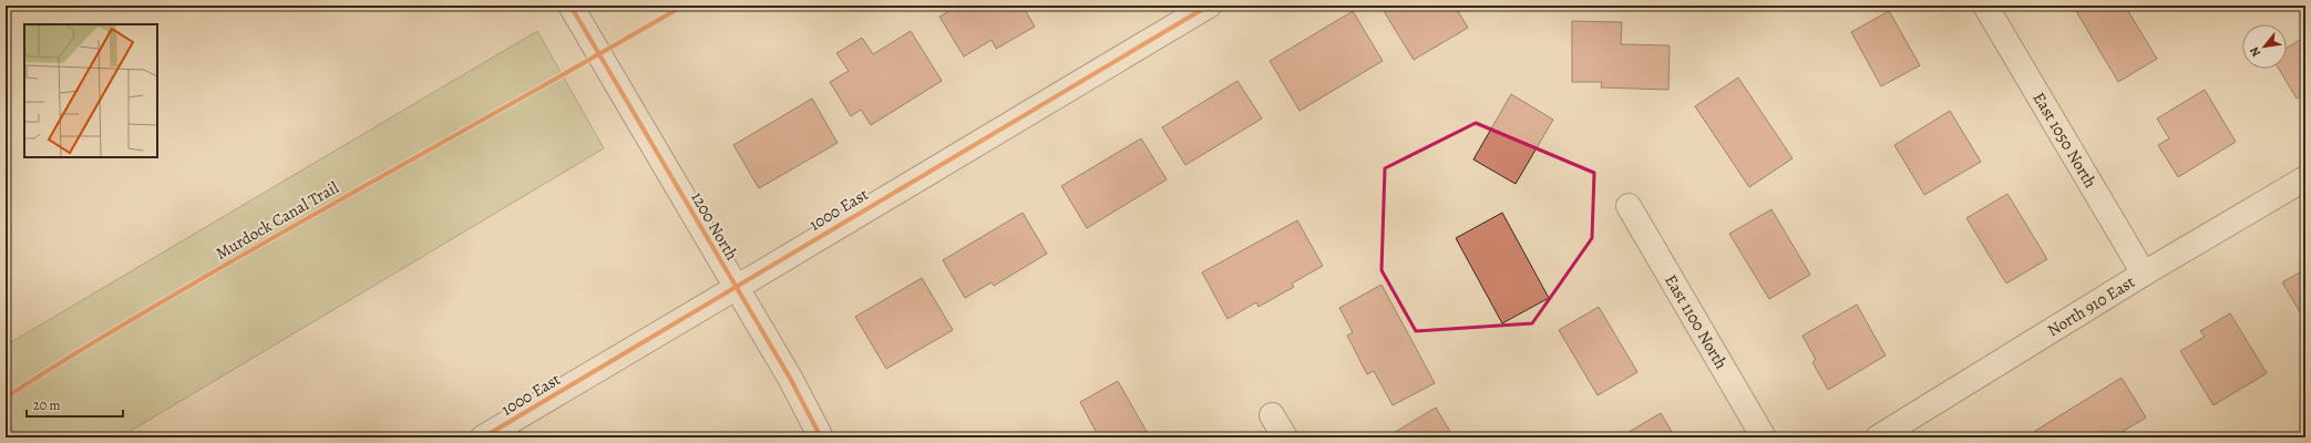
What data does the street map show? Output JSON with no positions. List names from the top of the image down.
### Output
{
  "streets": {
    "street": [
      "East 1050 North",
      "1000 East",
      "1200 North",
      "North 910 East",
      "East 1100 North"
    ],
    "cycle path": ["Murdock Canal Trail"]
  },
  "crossings": [
    ["East 1050 North", "North 910 East"],
    ["1000 East", "1200 North"]
  ],
  "scale_bar": "20 m",
  "north": "bottom left"
}
